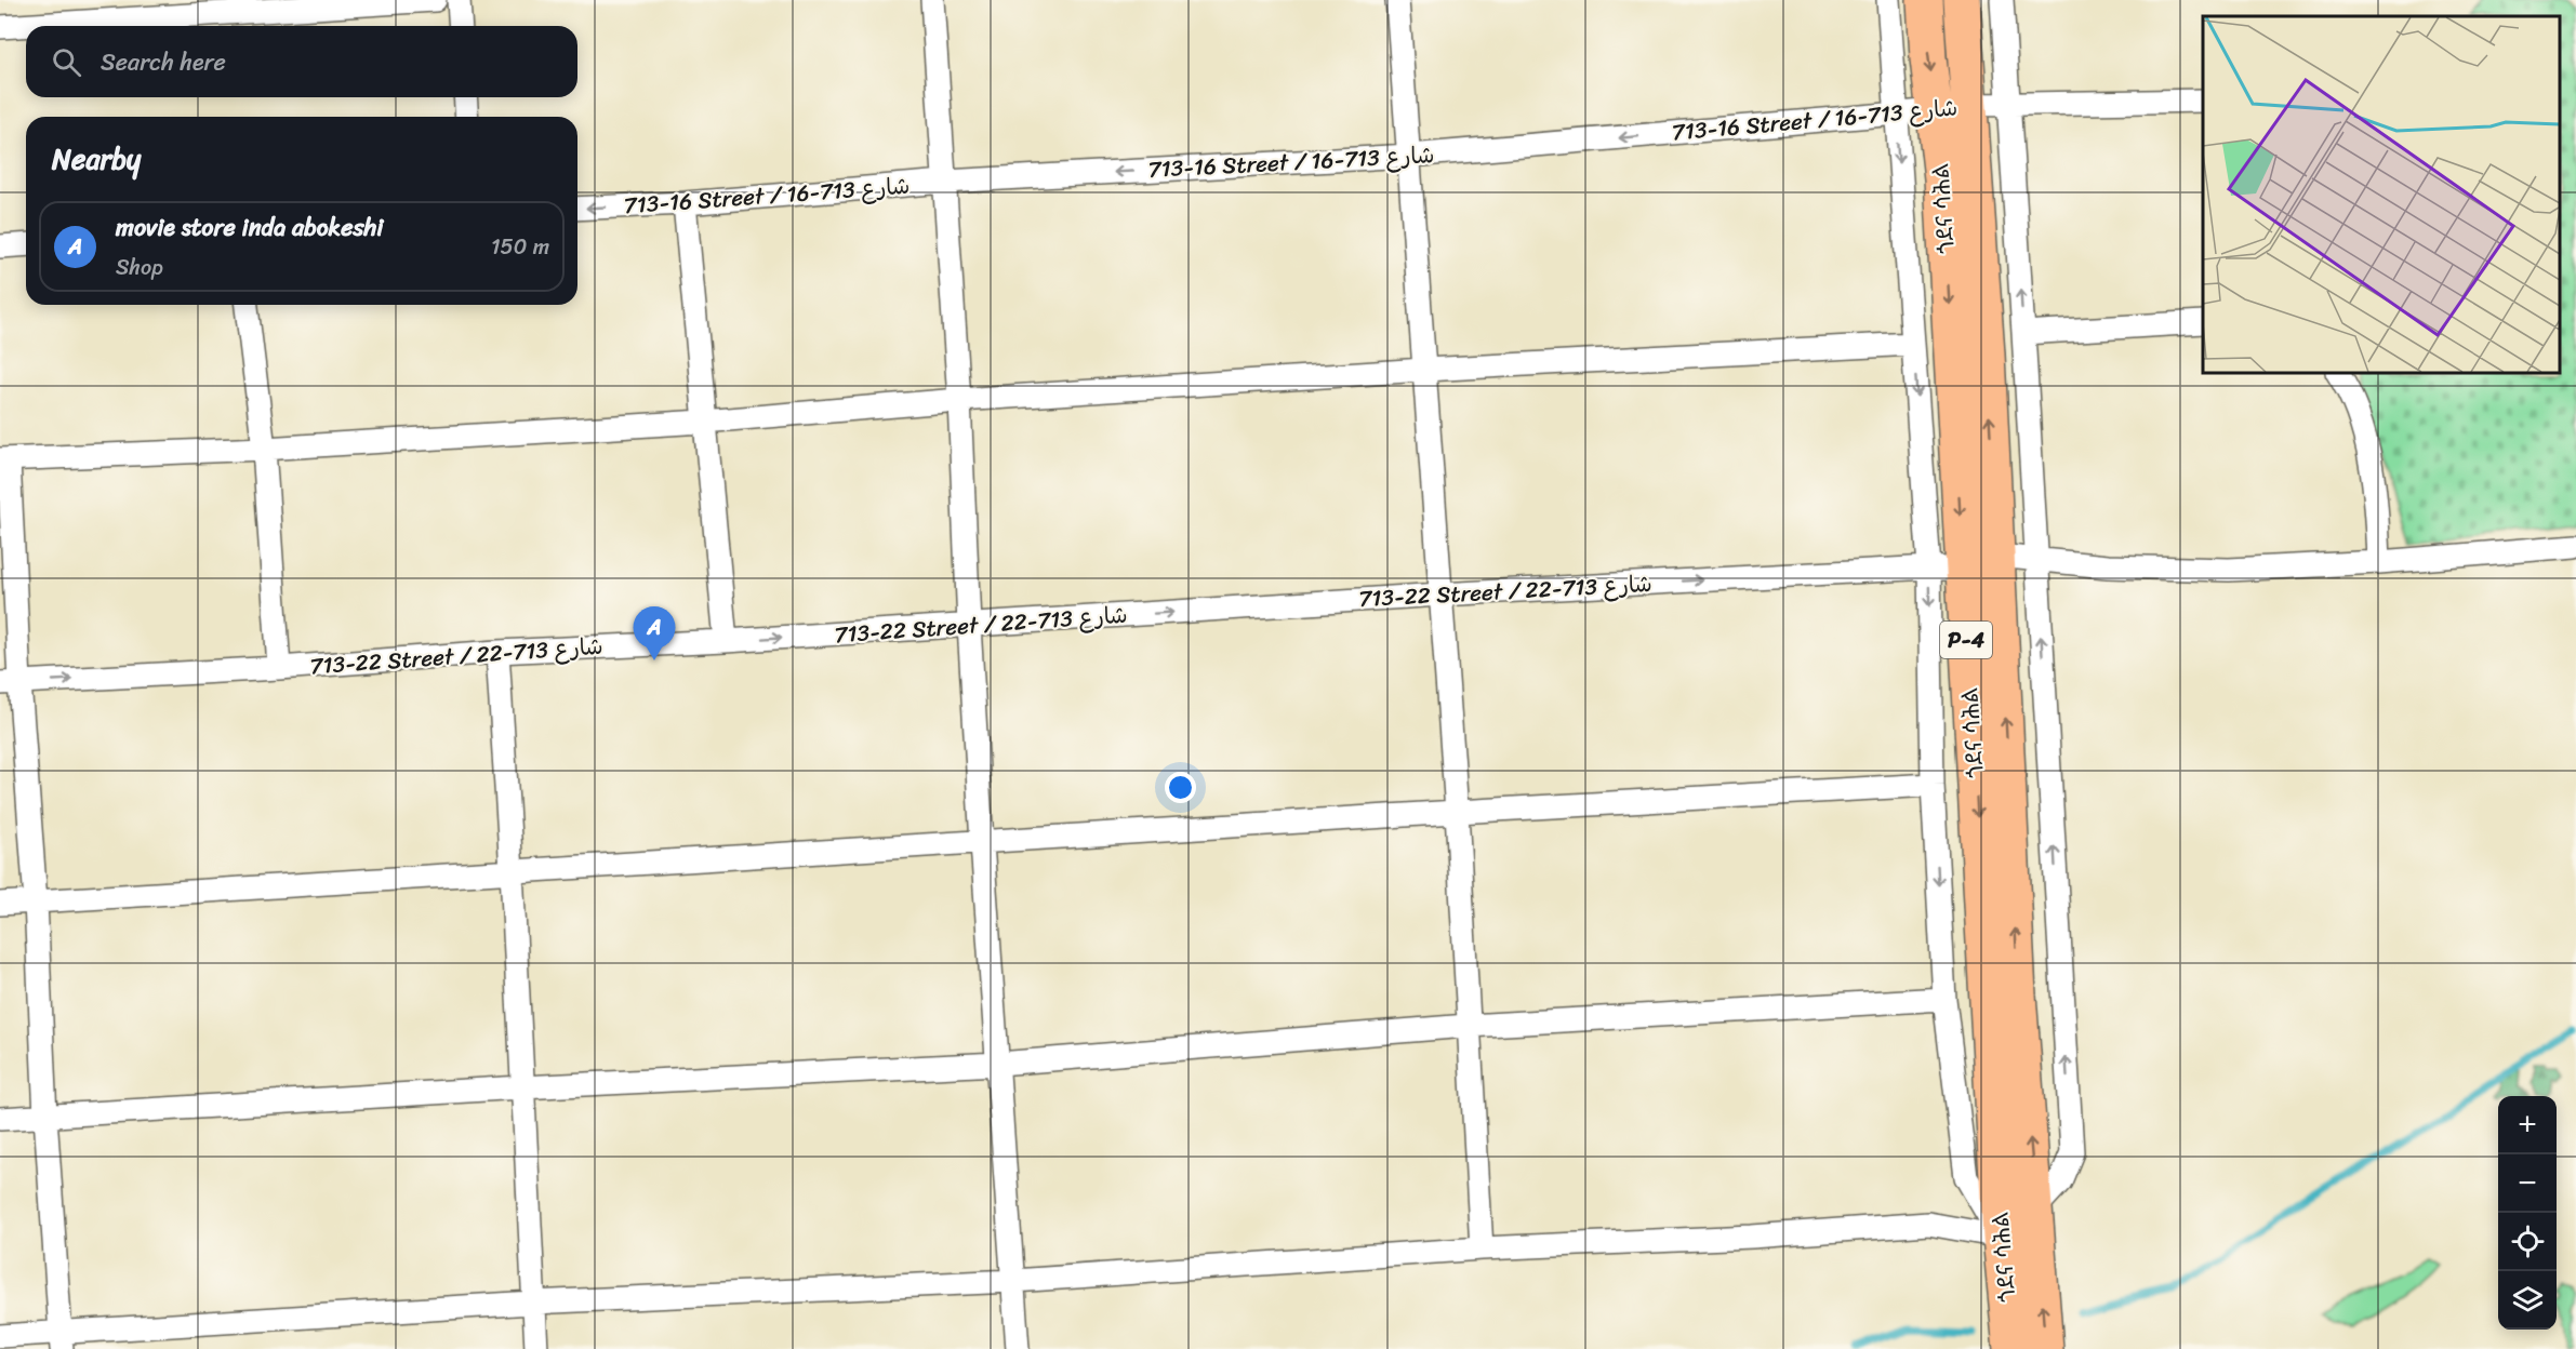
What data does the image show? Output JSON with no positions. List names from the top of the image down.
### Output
{
  "streets": {
    "highway": ["ጎደና ሳሕል", "P-4"],
    "street": ["713-16 Street / شارع 713-16", "713-22 Street / شارع 713-22"]
  },
  "crossings": [
    ["713-16 Street / شارع 713-16", "ጎደና ሳሕል"],
    ["ጎደና ሳሕል", "713-22 Street / شارع 713-22"]
  ],
  "one_way": ["713-16 Street / شارع 713-16", "713-22 Street / شارع 713-22"],
  "page": {
    "search": "Search here",
    "heading": "Nearby",
    "list": [
      {
        "mark": "A",
        "name": "movie store inda abokeshi",
        "note": "Shop",
        "value": "150 m"
      }
    ],
    "pins": "A",
    "map_buttons": ["+", "−"]
  }
}
